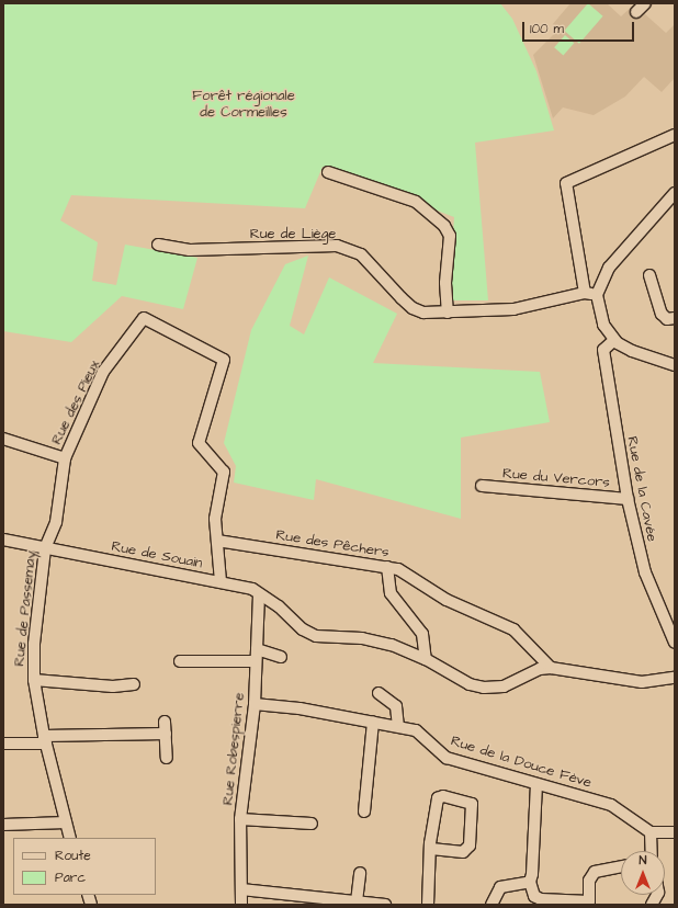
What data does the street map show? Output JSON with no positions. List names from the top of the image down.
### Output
{
  "streets": {
    "street": [
      "Rue de Liège",
      "Rue des Pieux",
      "Rue du Vercors",
      "Rue de la Cavée",
      "Rue des Pêchers",
      "Rue de Souain",
      "Rue de Passemay",
      "Rue Robespierre",
      "Rue de la Douce Fève"
    ]
  },
  "crossings": [
    ["Rue des Pieux", "Rue des Pêchers"],
    ["Rue des Pieux", "Rue de Passemay"],
    ["Rue du Vercors", "Rue de la Cavée"],
    ["Rue des Pêchers", "Rue de Souain"],
    ["Rue de Souain", "Rue de Passemay"],
    ["Rue de Souain", "Rue Robespierre"],
    ["Rue Robespierre", "Rue de la Douce Fève"]
  ],
  "parks": ["Forêt régionale de Cormeilles"],
  "legend": ["Route", "Parc"],
  "scale_bar": "100 m",
  "north": "top"
}
